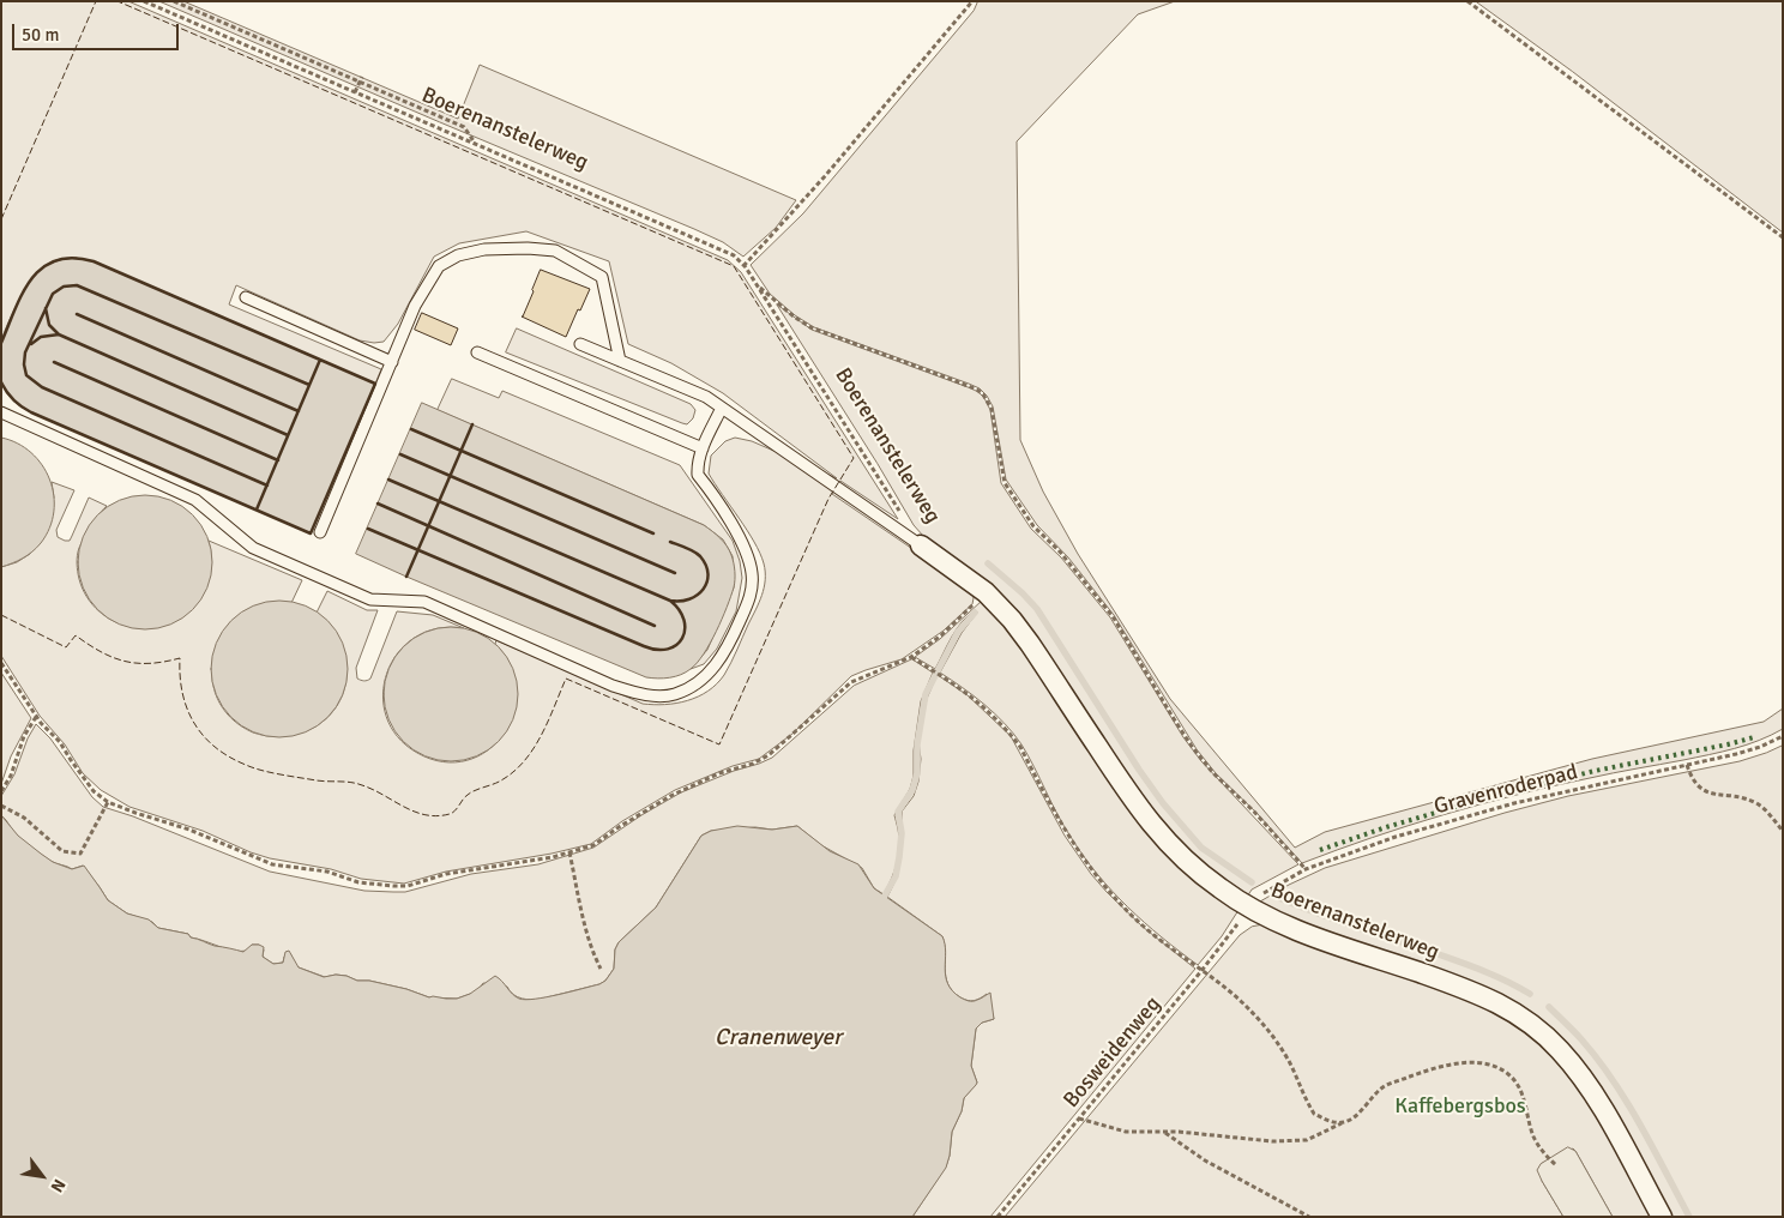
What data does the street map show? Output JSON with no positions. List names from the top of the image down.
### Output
{
  "streets": {
    "street": ["Boerenanstelerweg"],
    "path": ["Gravenroderpad", "Bosweidenweg"]
  },
  "crossings": [
    ["Boerenanstelerweg", "Gravenroderpad"],
    ["Boerenanstelerweg", "Bosweidenweg"],
    ["Gravenroderpad", "Bosweidenweg"]
  ],
  "water": ["Cranenweyer"],
  "parks": ["Kaffebergsbos"],
  "scale_bar": "50 m",
  "north": "bottom right"
}
